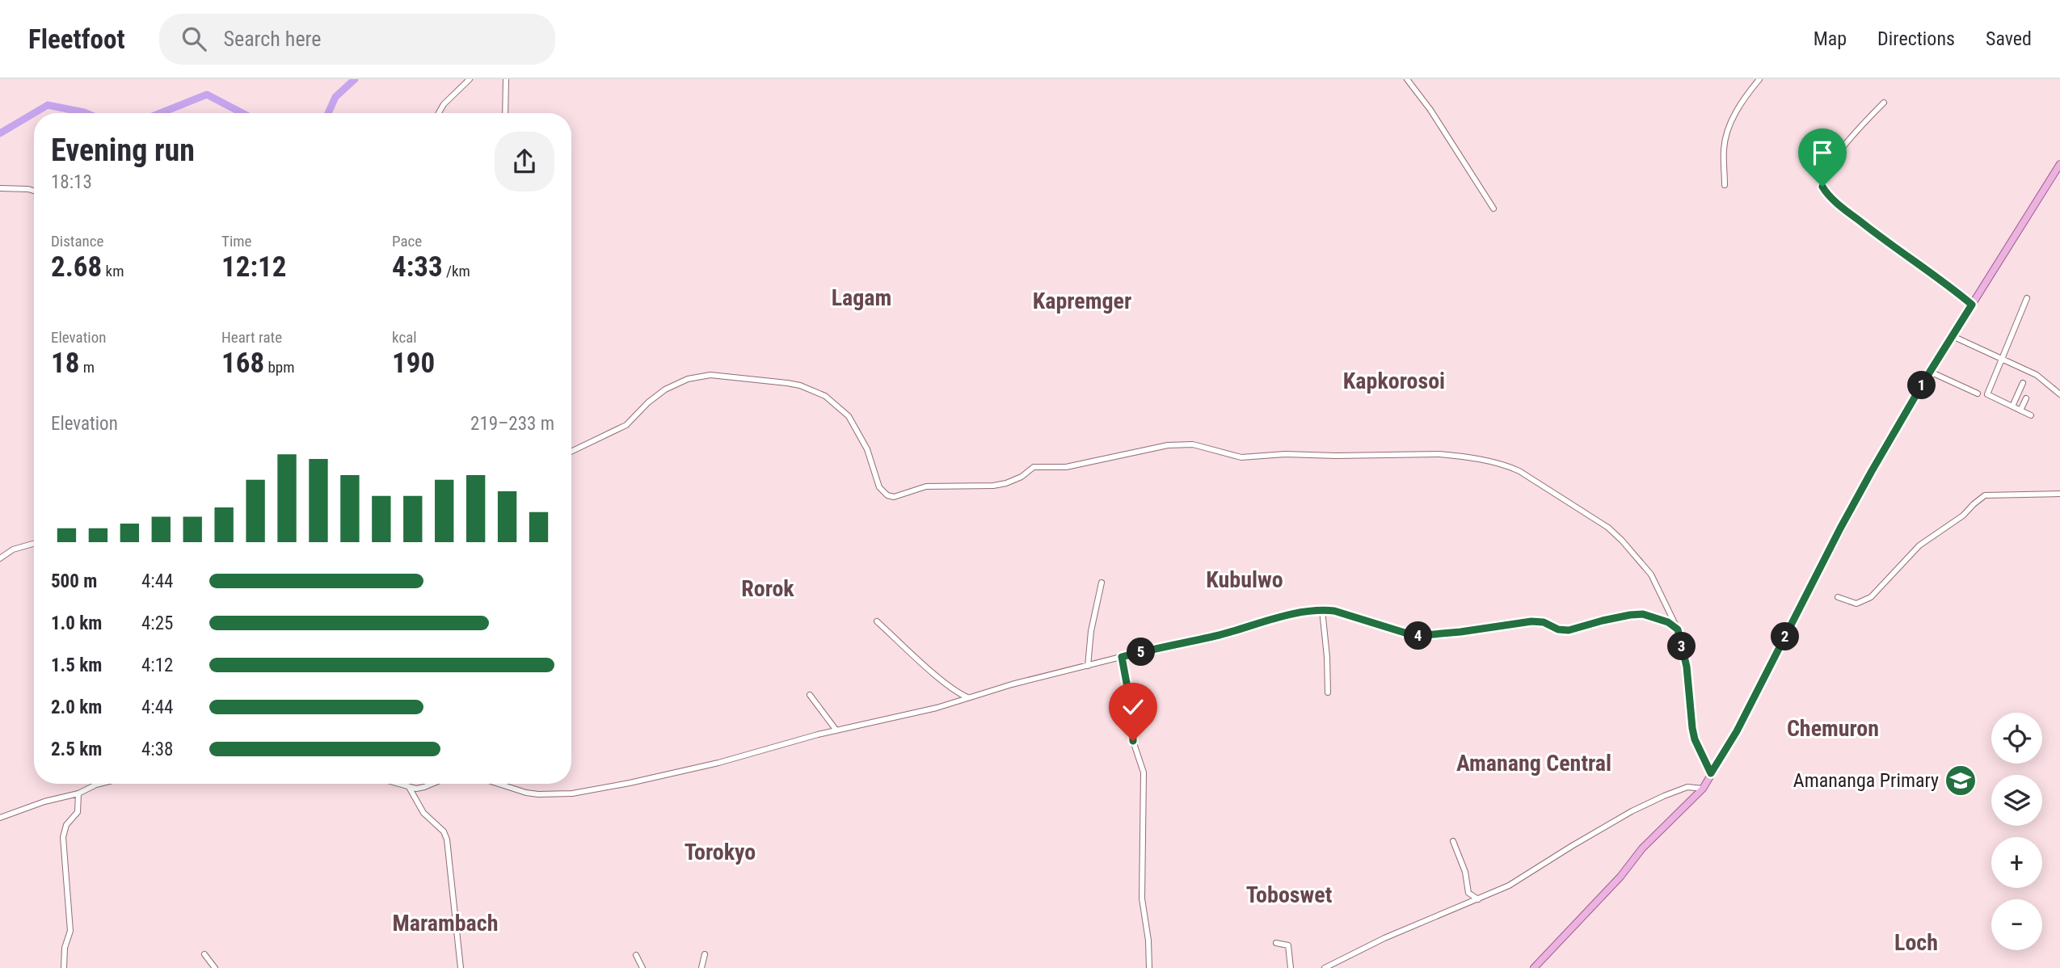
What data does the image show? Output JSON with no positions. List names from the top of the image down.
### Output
{
  "districts": [
    "Lagam",
    "Kapremger",
    "Kapkorosoi",
    "Kubulwo",
    "Rorok",
    "Chemuron",
    "Amanang Central",
    "Torokyo",
    "Toboswet",
    "Marambach",
    "Loch"
  ],
  "places": {
    "school or university": ["Amananga Primary"]
  },
  "page": {
    "header": "Fleetfoot",
    "search": "Search here",
    "nav": ["Map", "Directions", "Saved"],
    "heading": ["Evening run", "18:13"],
    "stats": [
      ["Distance", "2.68 km"],
      ["Time", "12:12"],
      ["Pace", "4:33 /km"],
      ["Elevation", "18 m"],
      ["Heart rate", "168 bpm"],
      ["kcal", "190"]
    ],
    "pins": [
      "1",
      "4",
      "2",
      "3",
      "5"
    ],
    "chart": ["Elevation", "219–233 m"],
    "list": [
      {
        "name": "500 m",
        "note": "4:44"
      },
      {
        "name": "1.0 km",
        "note": "4:25"
      },
      {
        "name": "1.5 km",
        "note": "4:12"
      },
      {
        "name": "2.0 km",
        "note": "4:44"
      },
      {
        "name": "2.5 km",
        "note": "4:38"
      }
    ],
    "map_buttons": ["+", "−"]
  }
}
